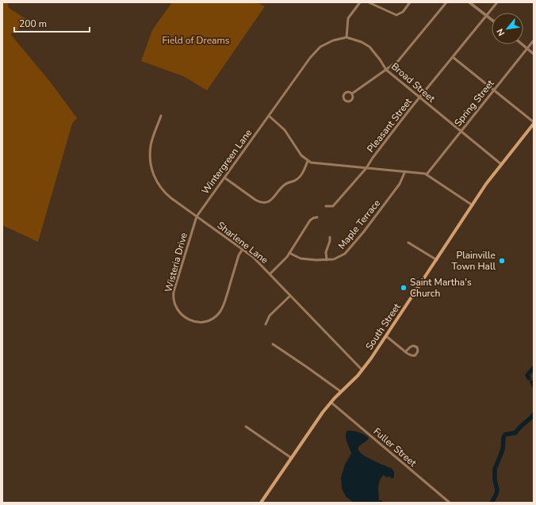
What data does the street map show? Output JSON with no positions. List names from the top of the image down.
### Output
{
  "streets": {
    "main road": ["South Street"],
    "street": [
      "Broad Street",
      "Spring Street",
      "Pleasant Street",
      "Wintergreen Lane",
      "Maple Terrace",
      "Sharlene Lane",
      "Wisteria Drive",
      "Fuller Street"
    ]
  },
  "crossings": [
    ["Broad Street", "Spring Street"],
    ["Broad Street", "Pleasant Street"],
    ["Broad Street", "South Street"],
    ["Wintergreen Lane", "Sharlene Lane"],
    ["Wintergreen Lane", "Wisteria Drive"],
    ["Sharlene Lane", "Wisteria Drive"],
    ["Sharlene Lane", "South Street"],
    ["South Street", "Fuller Street"]
  ],
  "parks": ["Field of Dreams"],
  "places": ["Plainville Town Hall", "Saint Martha's Church"],
  "scale_bar": "200 m",
  "north": "bottom left"
}
